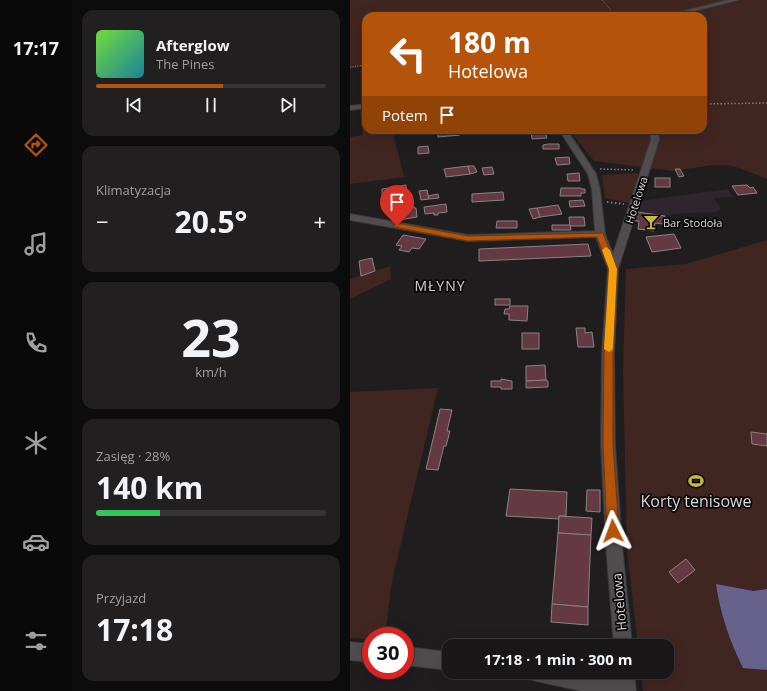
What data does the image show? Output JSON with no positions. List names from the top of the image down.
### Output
{
  "streets": {
    "street": ["Hotelowa"]
  },
  "districts": ["MŁYNY"],
  "places": {
    "bar": ["Bar Stodoła"],
    "sports": ["Korty tenisowe"]
  },
  "page": {
    "tabs": "17:17",
    "turn": ["180 m", "Hotelowa"],
    "song": ["Afterglow", "The Pines"],
    "then": "Potem",
    "tile": [
      "Klimatyzacja",
      ["23", "km/h"],
      ["Zasięg · 28%", "140 km"],
      ["Przyjazd", "17:18"]
    ],
    "heat": ["−", "20.5°", "+"],
    "limit": "30",
    "trip": "17:18 · 1 min · 300 m"
  }
}
